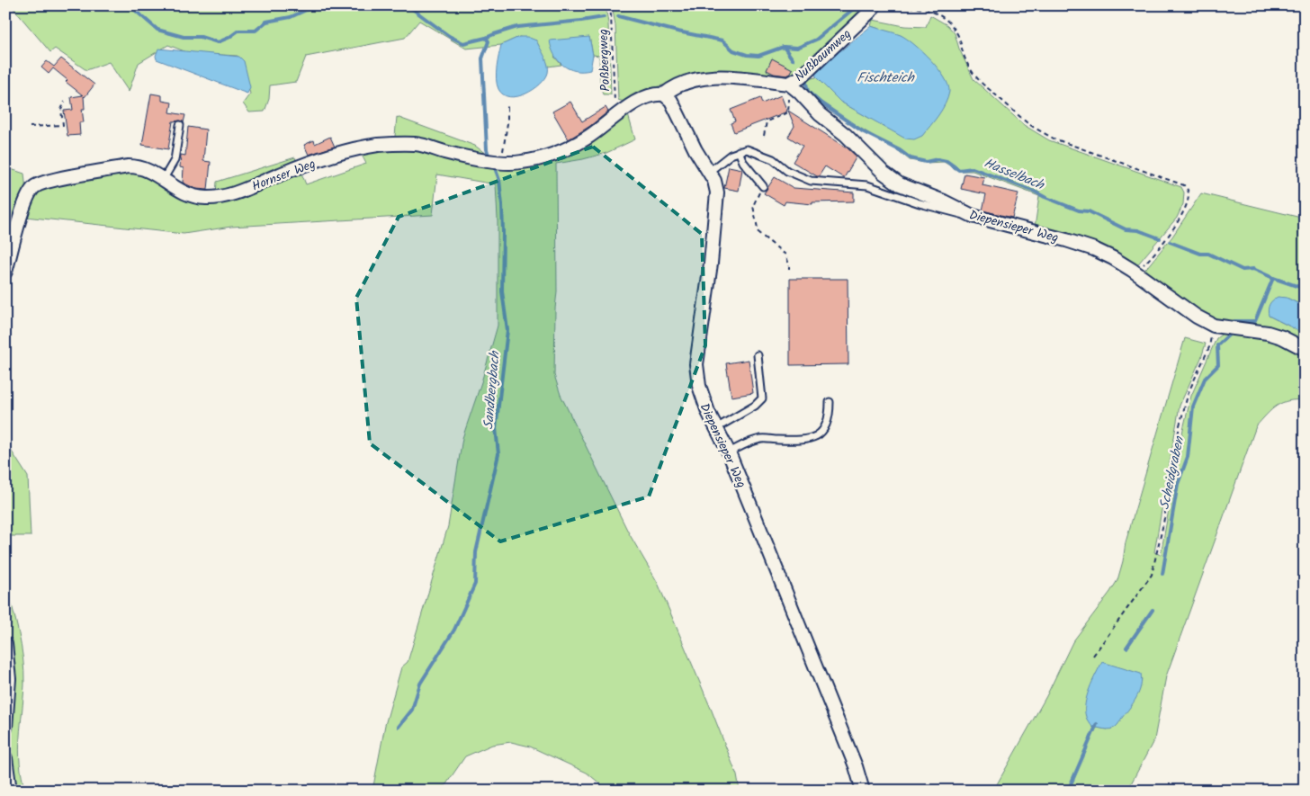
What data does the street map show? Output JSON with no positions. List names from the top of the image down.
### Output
{
  "streets": {
    "street": ["Nußbaumweg", "Hornser Weg", "Diepensieper Weg"],
    "path": ["Poßbergweg"]
  },
  "crossings": [
    ["Nußbaumweg", "Diepensieper Weg"],
    ["Poßbergweg", "Hornser Weg"]
  ],
  "water": [
    "Fischteich",
    "Hasselbach",
    "Sandbergbach",
    "Scheidgraben"
  ]
}
